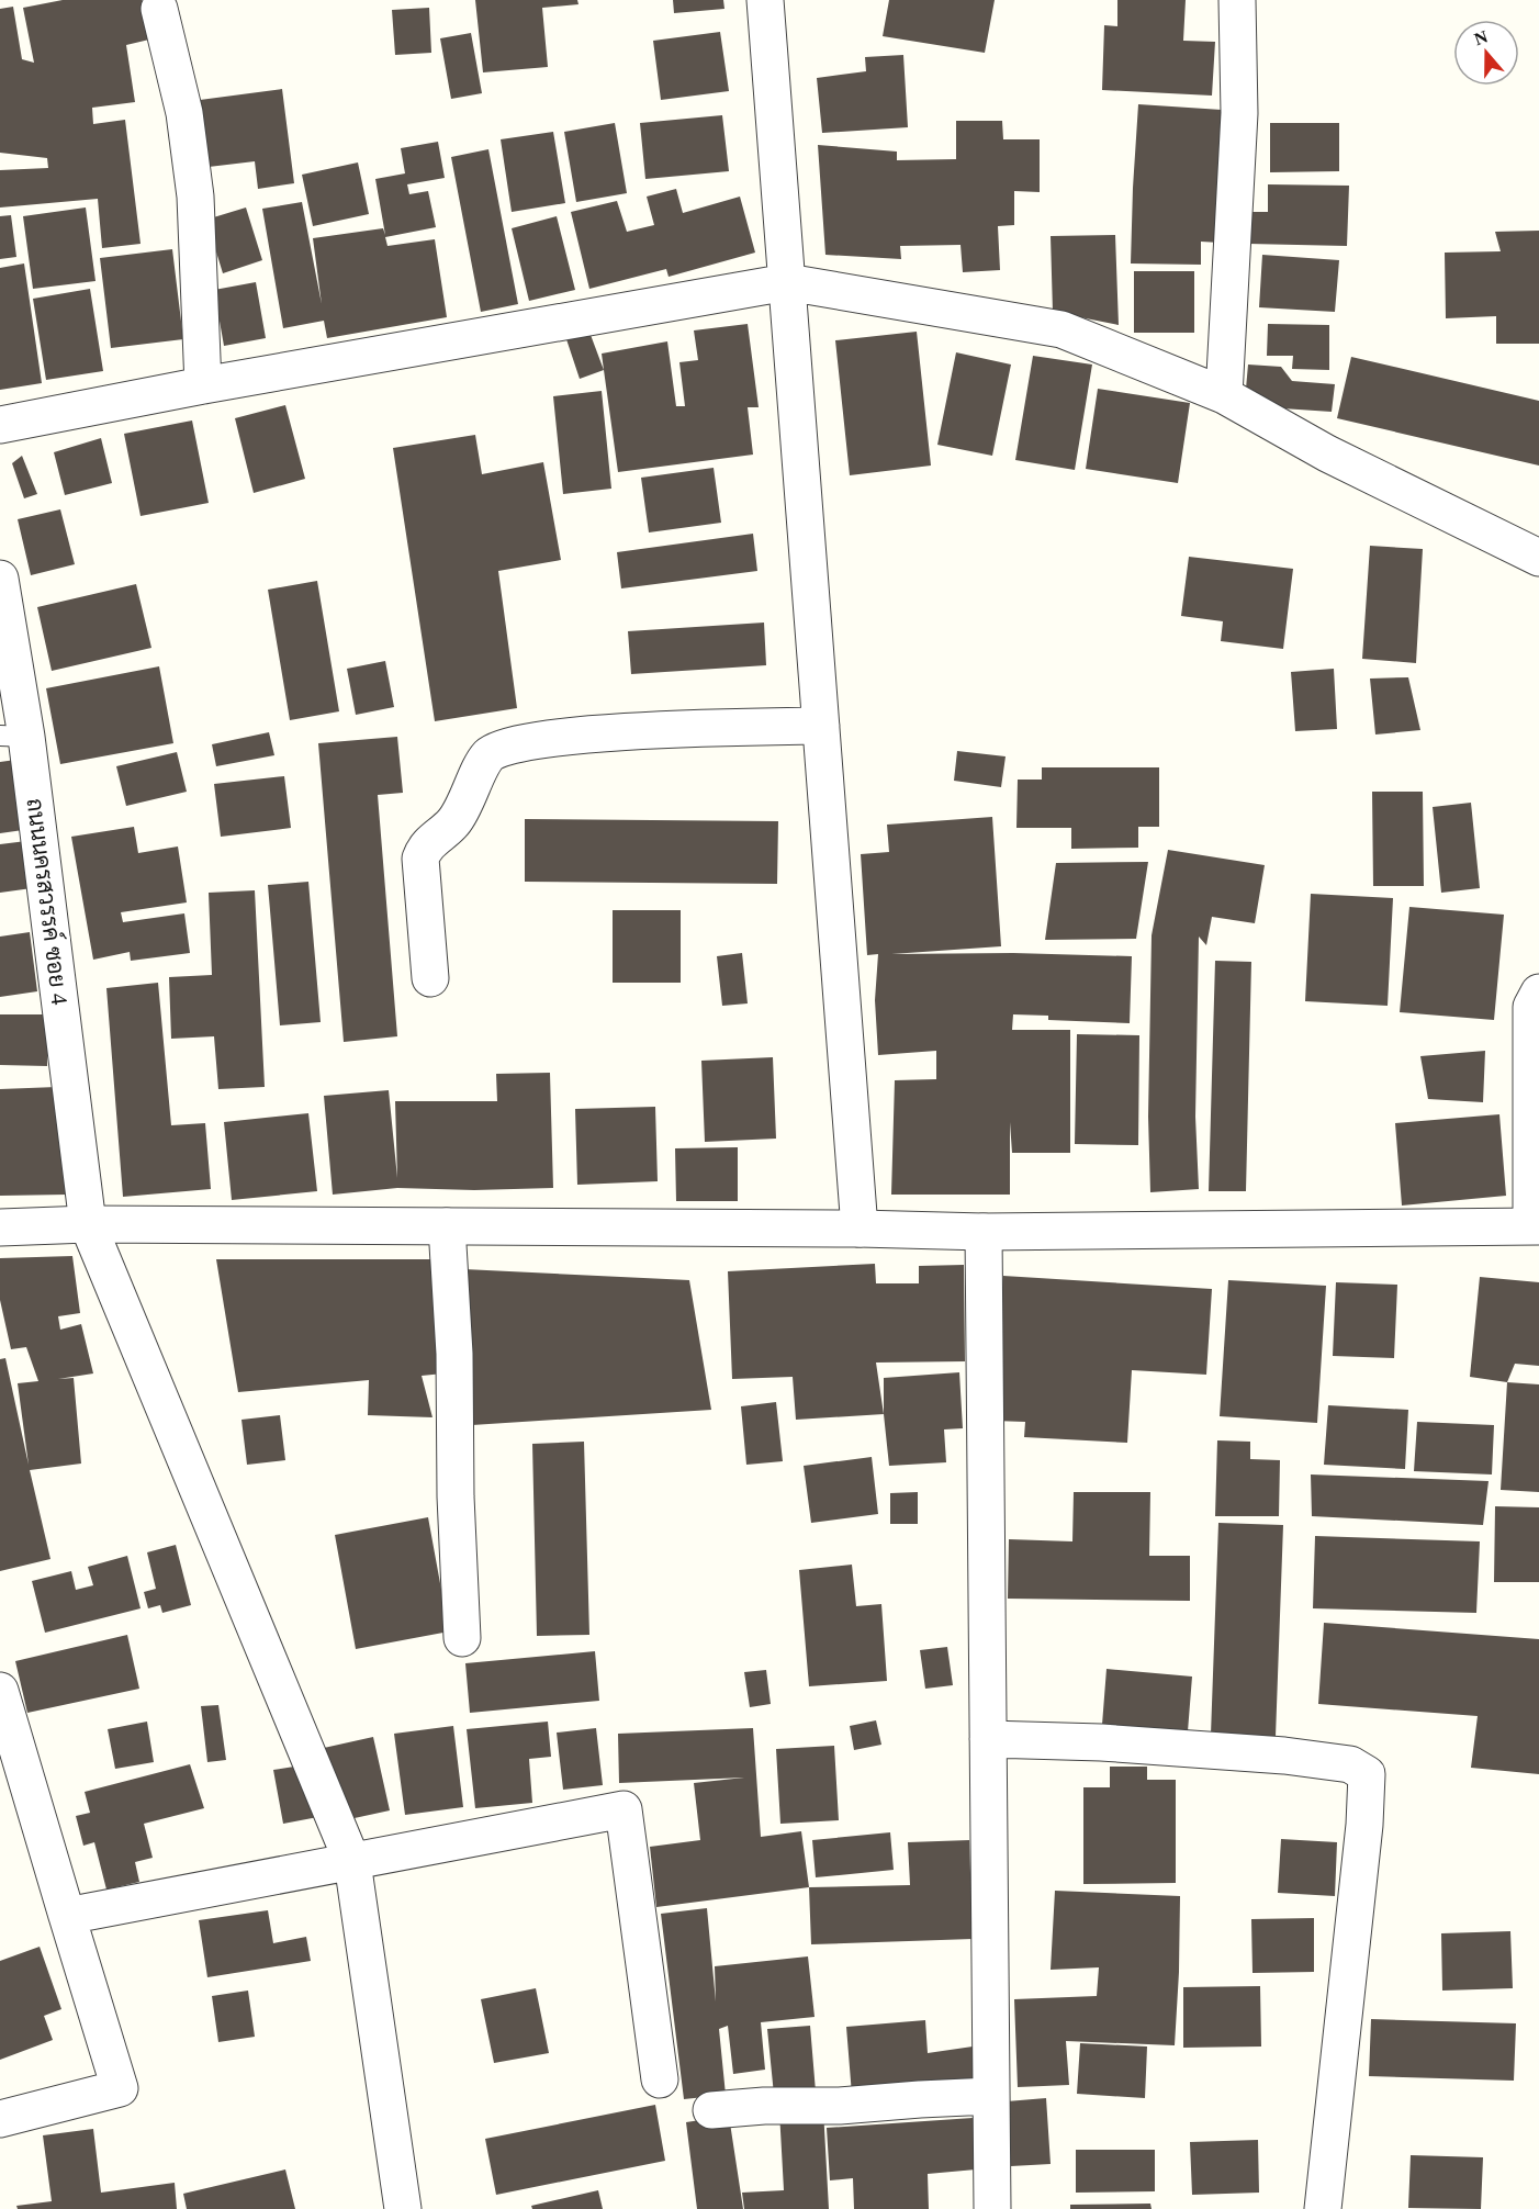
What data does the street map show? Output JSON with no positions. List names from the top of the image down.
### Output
{
  "streets": {
    "street": ["ถนนนครสวรรค์ ซอย 4"]
  },
  "north": "top"
}
